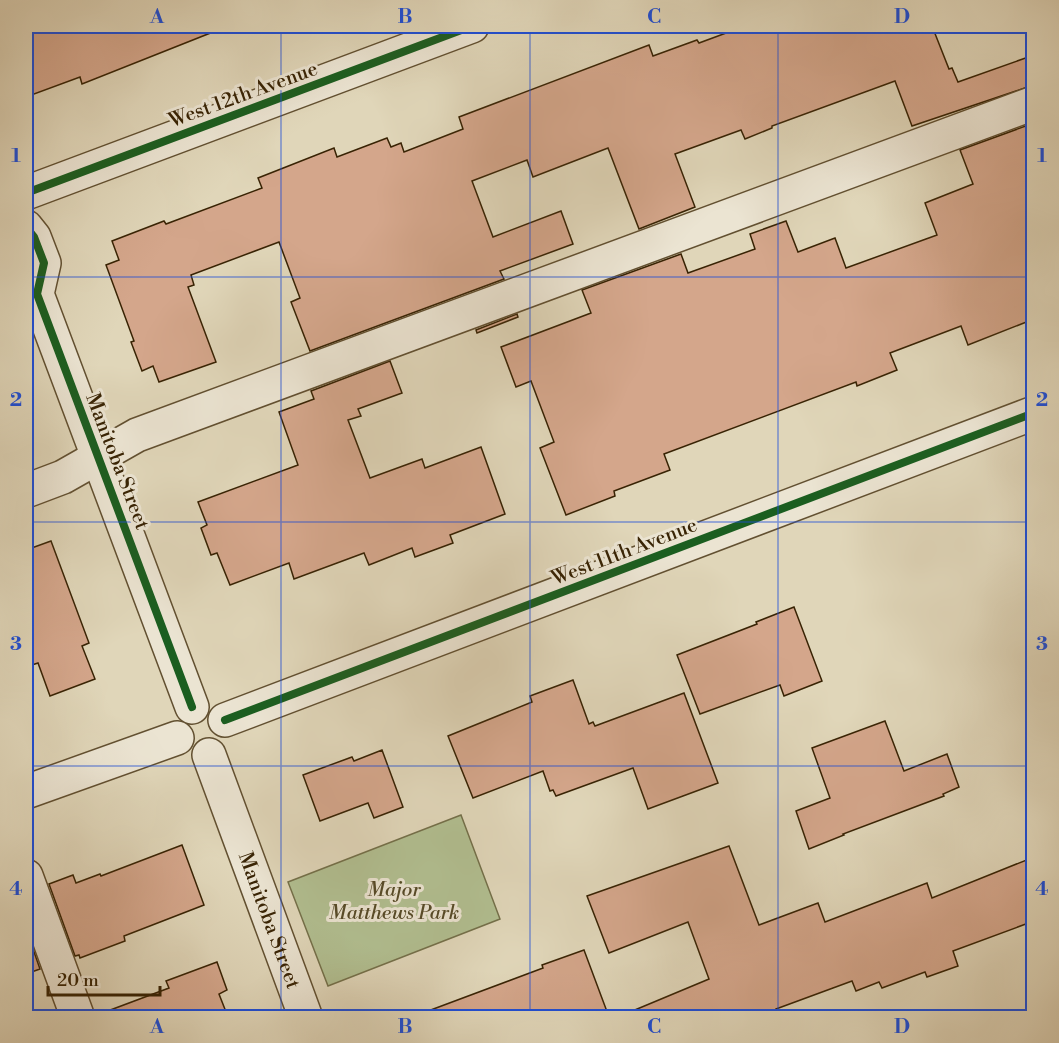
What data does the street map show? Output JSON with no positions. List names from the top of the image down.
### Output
{
  "streets": {
    "street": ["West 12th Avenue", "Manitoba Street", "West 11th Avenue"]
  },
  "crossings": [
    ["Manitoba Street", "West 11th Avenue"]
  ],
  "parks": ["Major Matthews Park"],
  "scale_bar": "20 m",
  "grid": {
    "columns": [
      "A",
      "B",
      "C",
      "D"
    ],
    "rows": [
      "1",
      "2",
      "3",
      "4"
    ]
  }
}
